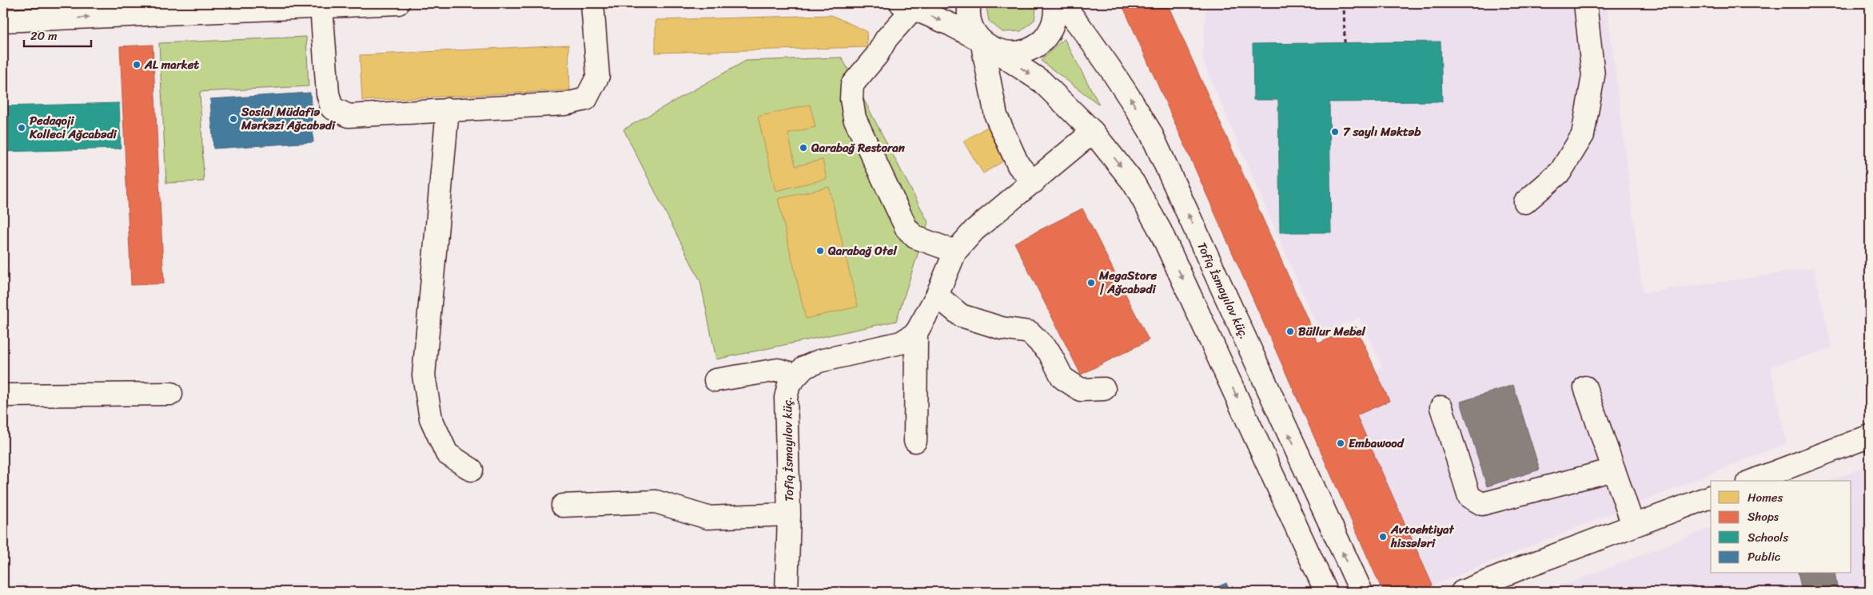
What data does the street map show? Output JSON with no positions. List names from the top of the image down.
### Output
{
  "streets": {
    "street": ["Tofiq İsmayılov küç."]
  },
  "places": [
    "AL market",
    "Sosial Müdafiə Mərkəzi Ağcabədi",
    "Pedaqoji Kolleci Ağcabədi",
    "7 saylı Məktəb",
    "Qarabağ Restoran",
    "Qarabağ Otel",
    "MegaStore | Ağcabədi",
    "Büllur Mebel",
    "Embawood",
    "Avtoehtiyat hissələri"
  ],
  "legend": [
    "Homes",
    "Shops",
    "Schools",
    "Public"
  ],
  "scale_bar": "20 m"
}
